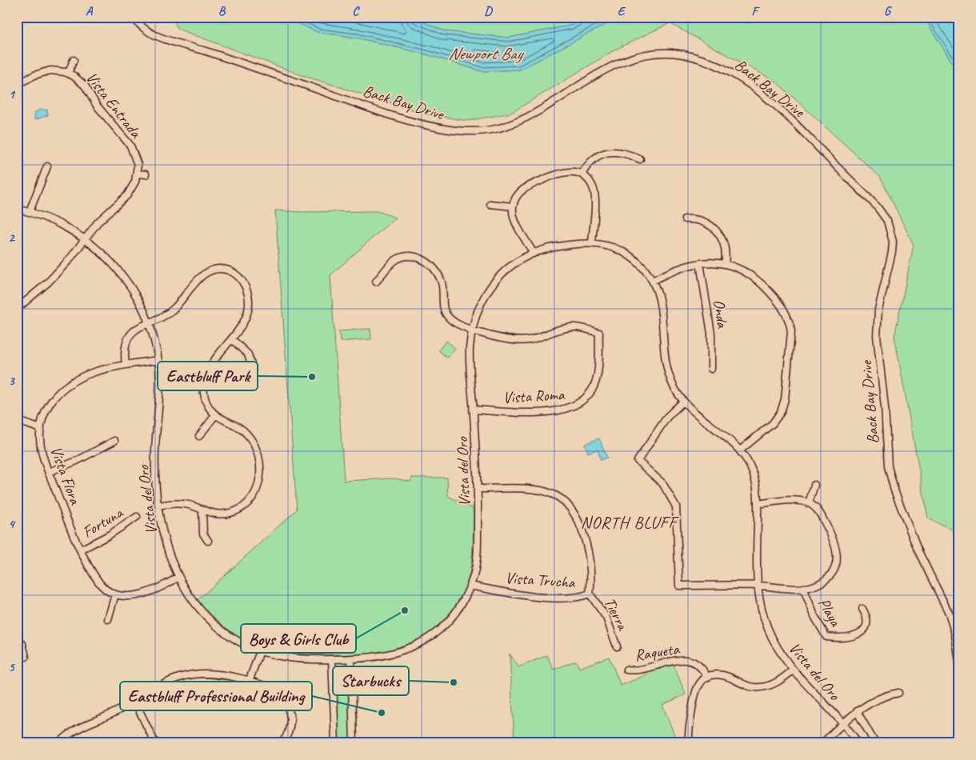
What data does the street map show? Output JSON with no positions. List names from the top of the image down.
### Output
{
  "streets": {
    "street": [
      "Back Bay Drive",
      "Vista Entrada",
      "Onda",
      "Vista Roma",
      "Vista del Oro",
      "Vista Flora",
      "Fortuna",
      "Vista Trucha",
      "Playa",
      "Tierra",
      "Raqueta"
    ]
  },
  "crossings": [
    ["Vista Roma", "Vista del Oro"],
    ["Vista del Oro", "Vista Flora"],
    ["Vista del Oro", "Vista Trucha"],
    ["Vista del Oro", "Playa"],
    ["Vista Flora", "Fortuna"],
    ["Vista Trucha", "Tierra"]
  ],
  "districts": ["NORTH BLUFF"],
  "water": ["Newport Bay"],
  "places": [
    "Eastbluff Park",
    "Boys & Girls Club",
    "Starbucks",
    "Eastbluff Professional Building"
  ],
  "grid": {
    "columns": [
      "A",
      "B",
      "C",
      "D",
      "E",
      "F",
      "G"
    ],
    "rows": [
      "1",
      "2",
      "3",
      "4",
      "5"
    ]
  }
}
